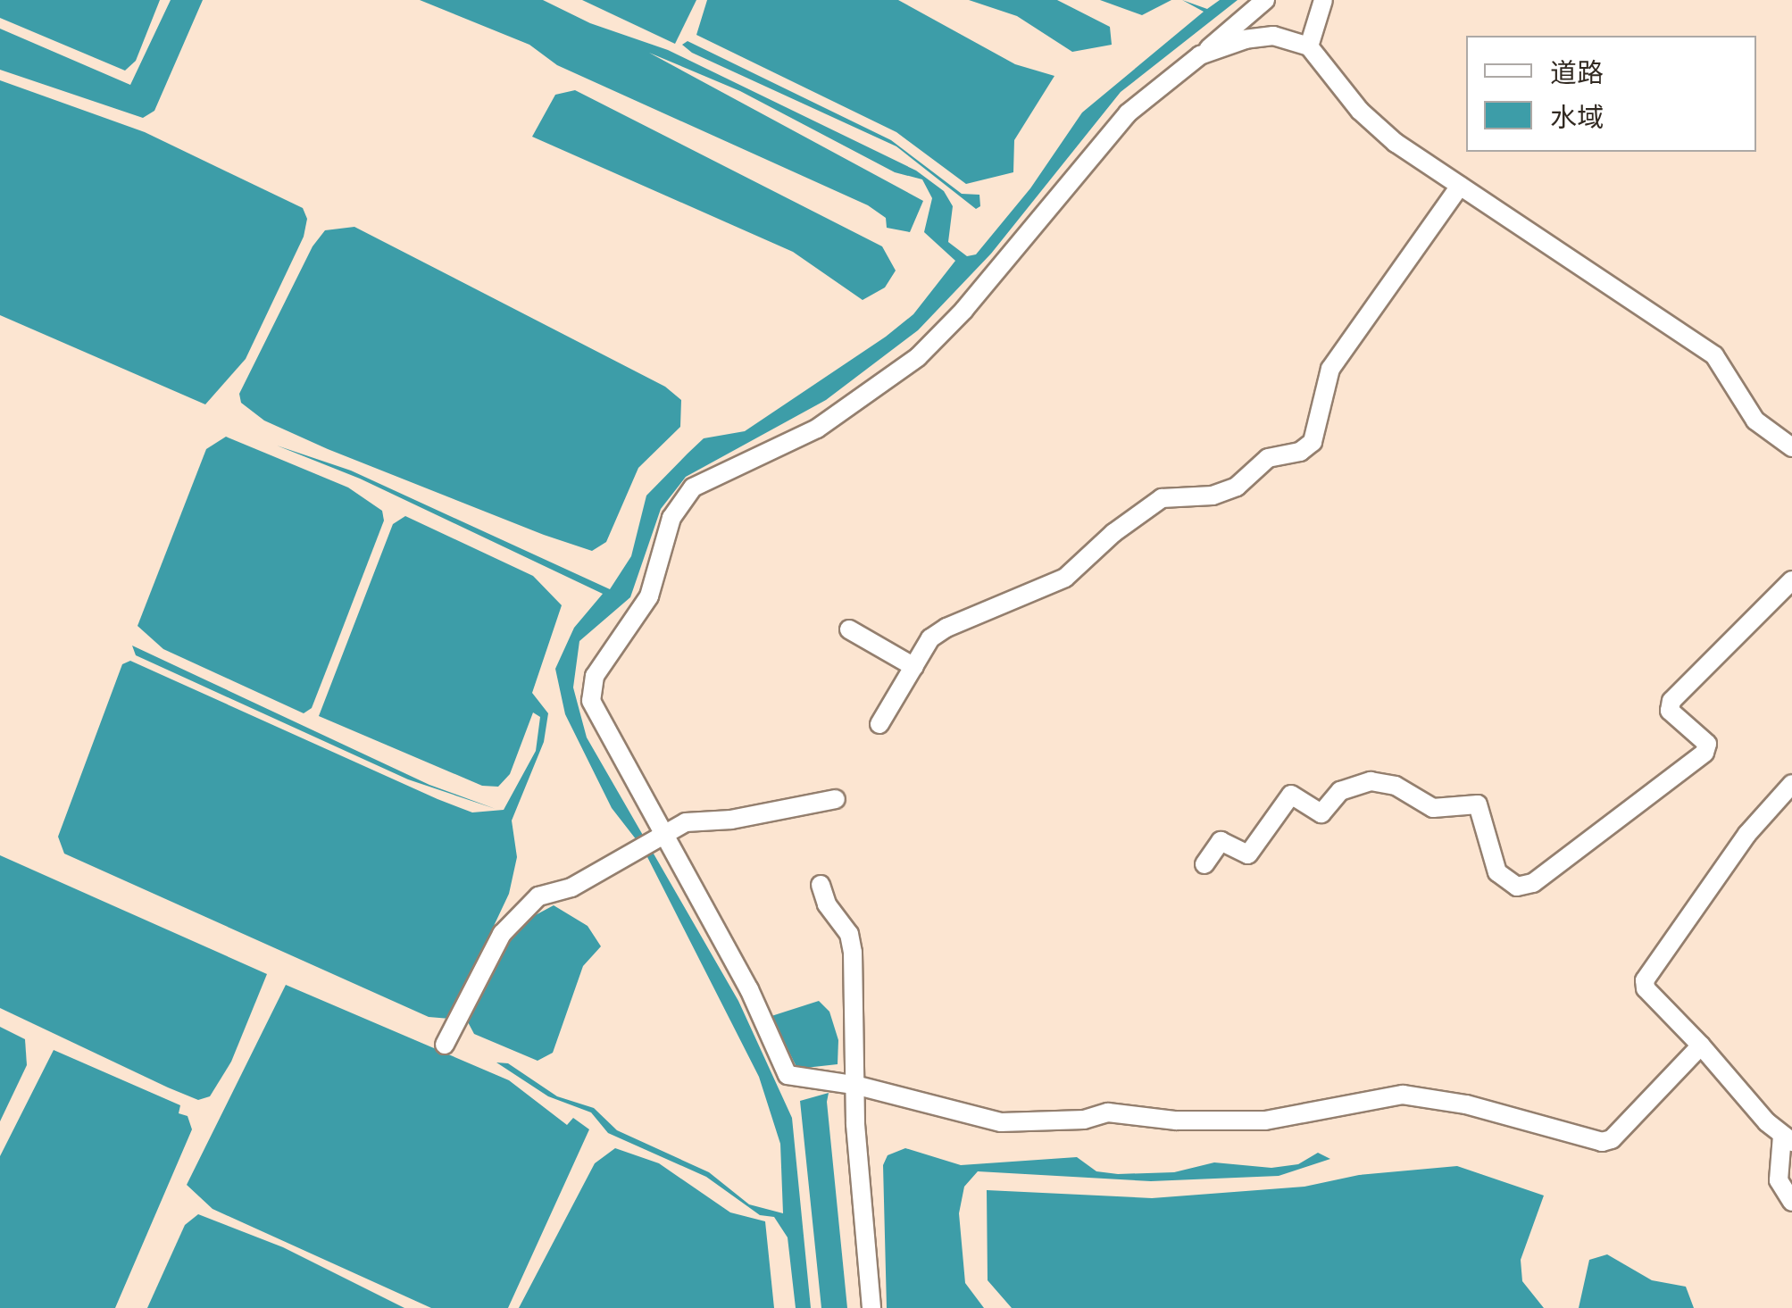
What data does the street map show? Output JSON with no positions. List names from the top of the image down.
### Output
{
  "legend": ["道路", "水域"]
}
